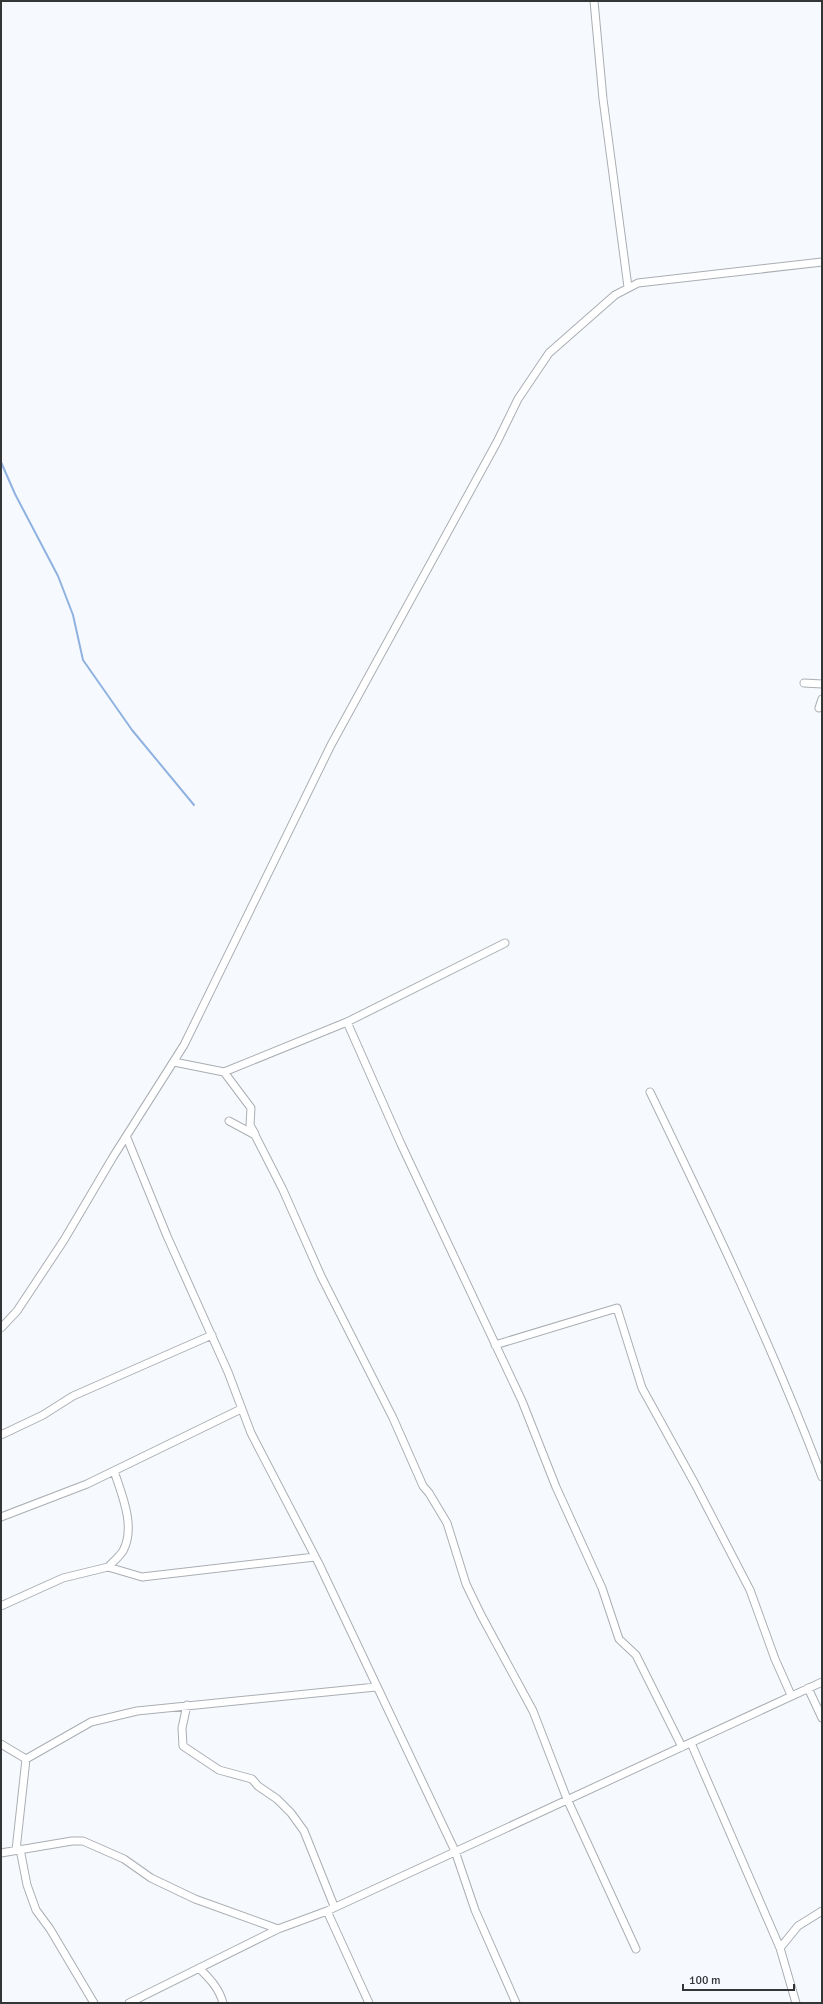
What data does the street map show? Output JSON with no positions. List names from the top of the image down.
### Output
{
  "scale_bar": "100 m"
}
